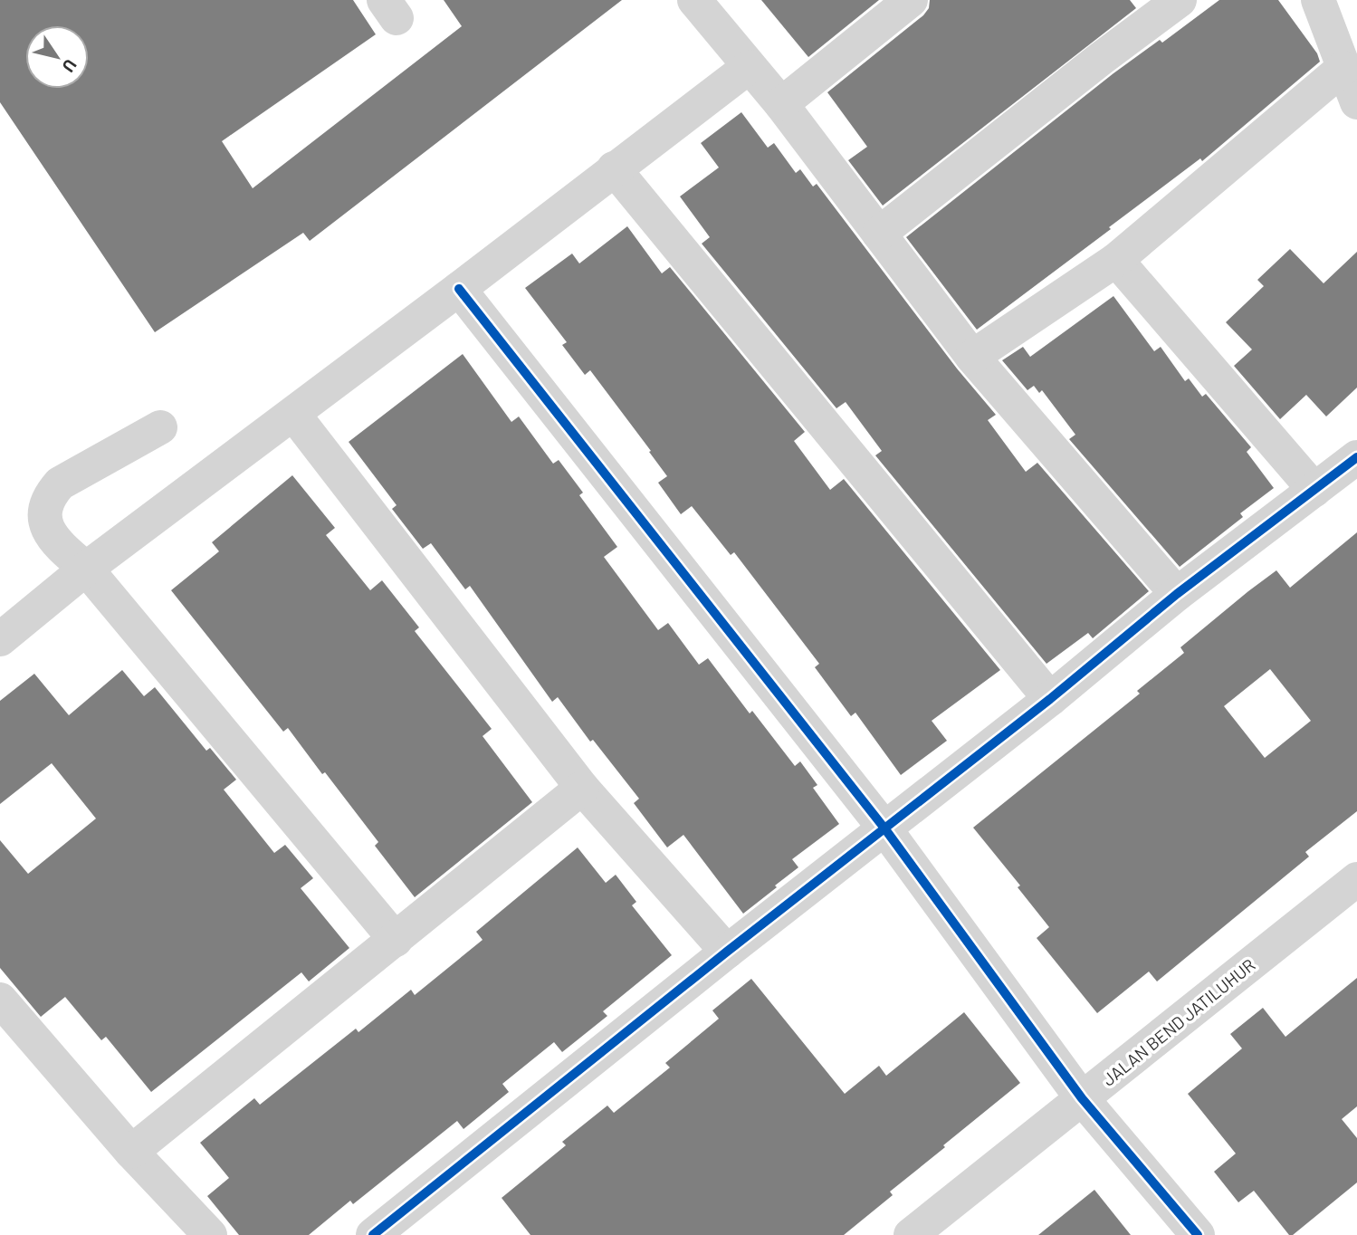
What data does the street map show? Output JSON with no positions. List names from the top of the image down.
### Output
{
  "streets": {
    "street": ["JALAN BEND JATILUHUR"]
  },
  "north": "bottom right"
}
